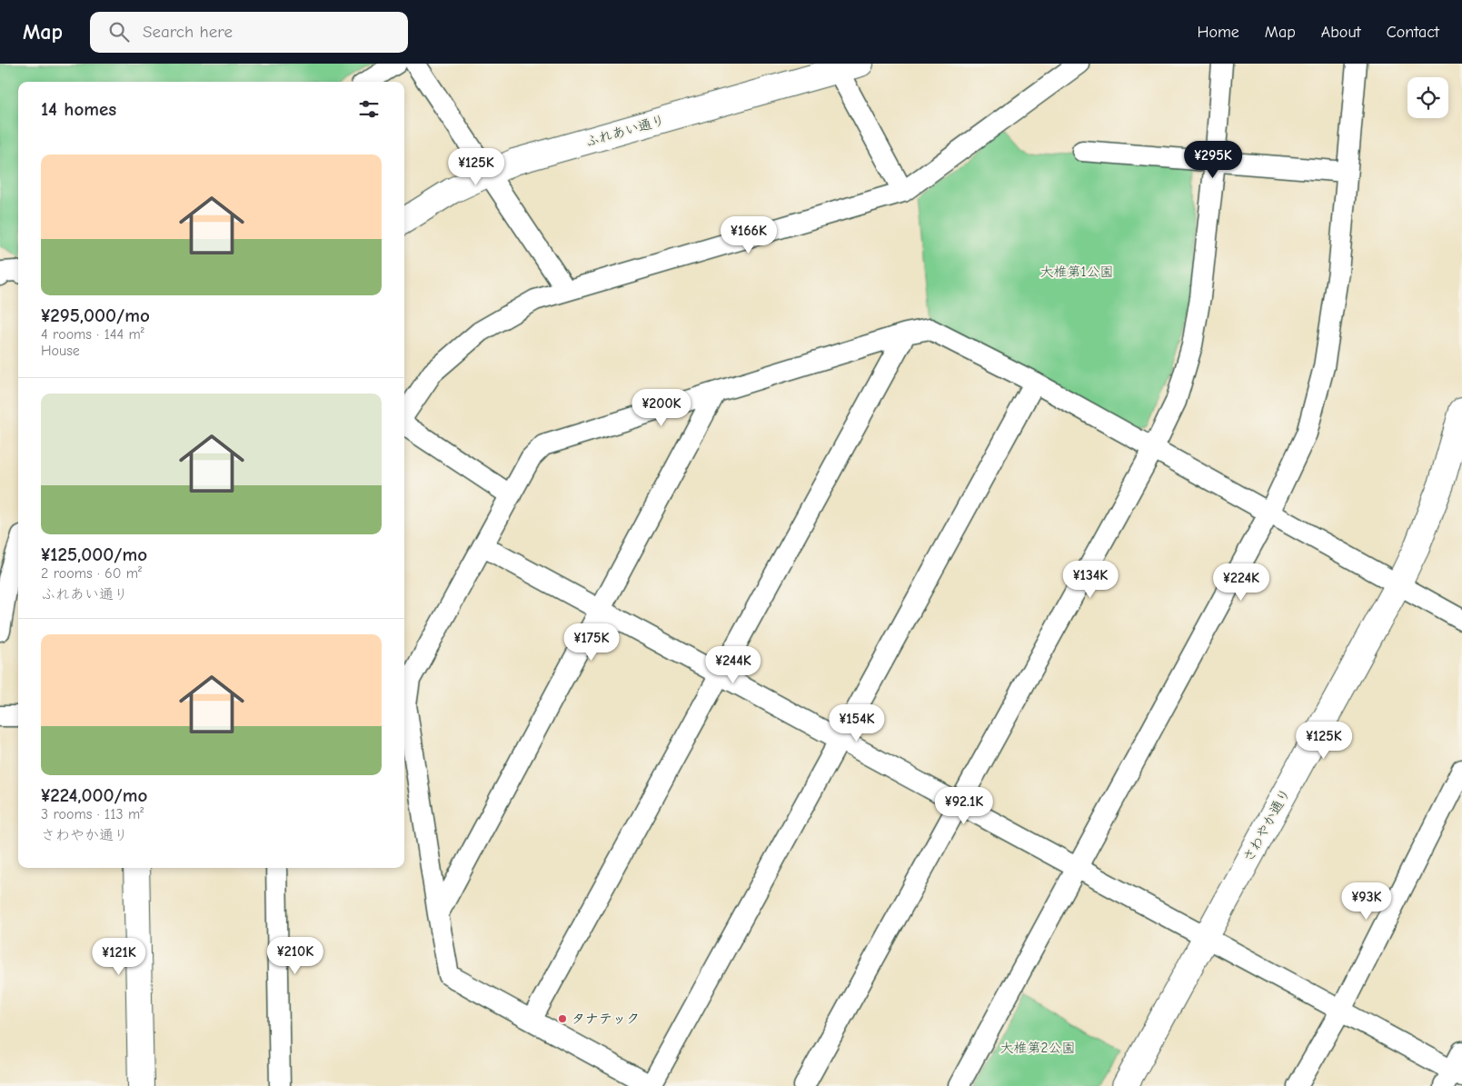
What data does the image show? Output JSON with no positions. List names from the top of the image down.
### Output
{
  "streets": {
    "street": ["ふれあい通り", "さわやか通り"]
  },
  "parks": ["大椎第1公園", "大椎第2公園"],
  "places": ["タナテック"],
  "page": {
    "header": "Map",
    "search": "Search here",
    "nav": [
      "Home",
      "Map",
      "About",
      "Contact"
    ],
    "heading": "14 homes",
    "list": [
      {
        "name": "¥295,000/mo",
        "note": "4 rooms · 144 m² · House"
      },
      {
        "name": "¥125,000/mo",
        "note": "2 rooms · 60 m² · ふれあい通り"
      },
      {
        "name": "¥224,000/mo",
        "note": "3 rooms · 113 m² · さわやか通り"
      }
    ],
    "price": [
      "¥295K",
      "¥125K",
      "¥166K",
      "¥200K",
      "¥134K",
      "¥224K",
      "¥175K",
      "¥244K",
      "¥154K",
      "¥125K",
      "¥92.1K",
      "¥93K",
      "¥210K",
      "¥121K"
    ]
  }
}
